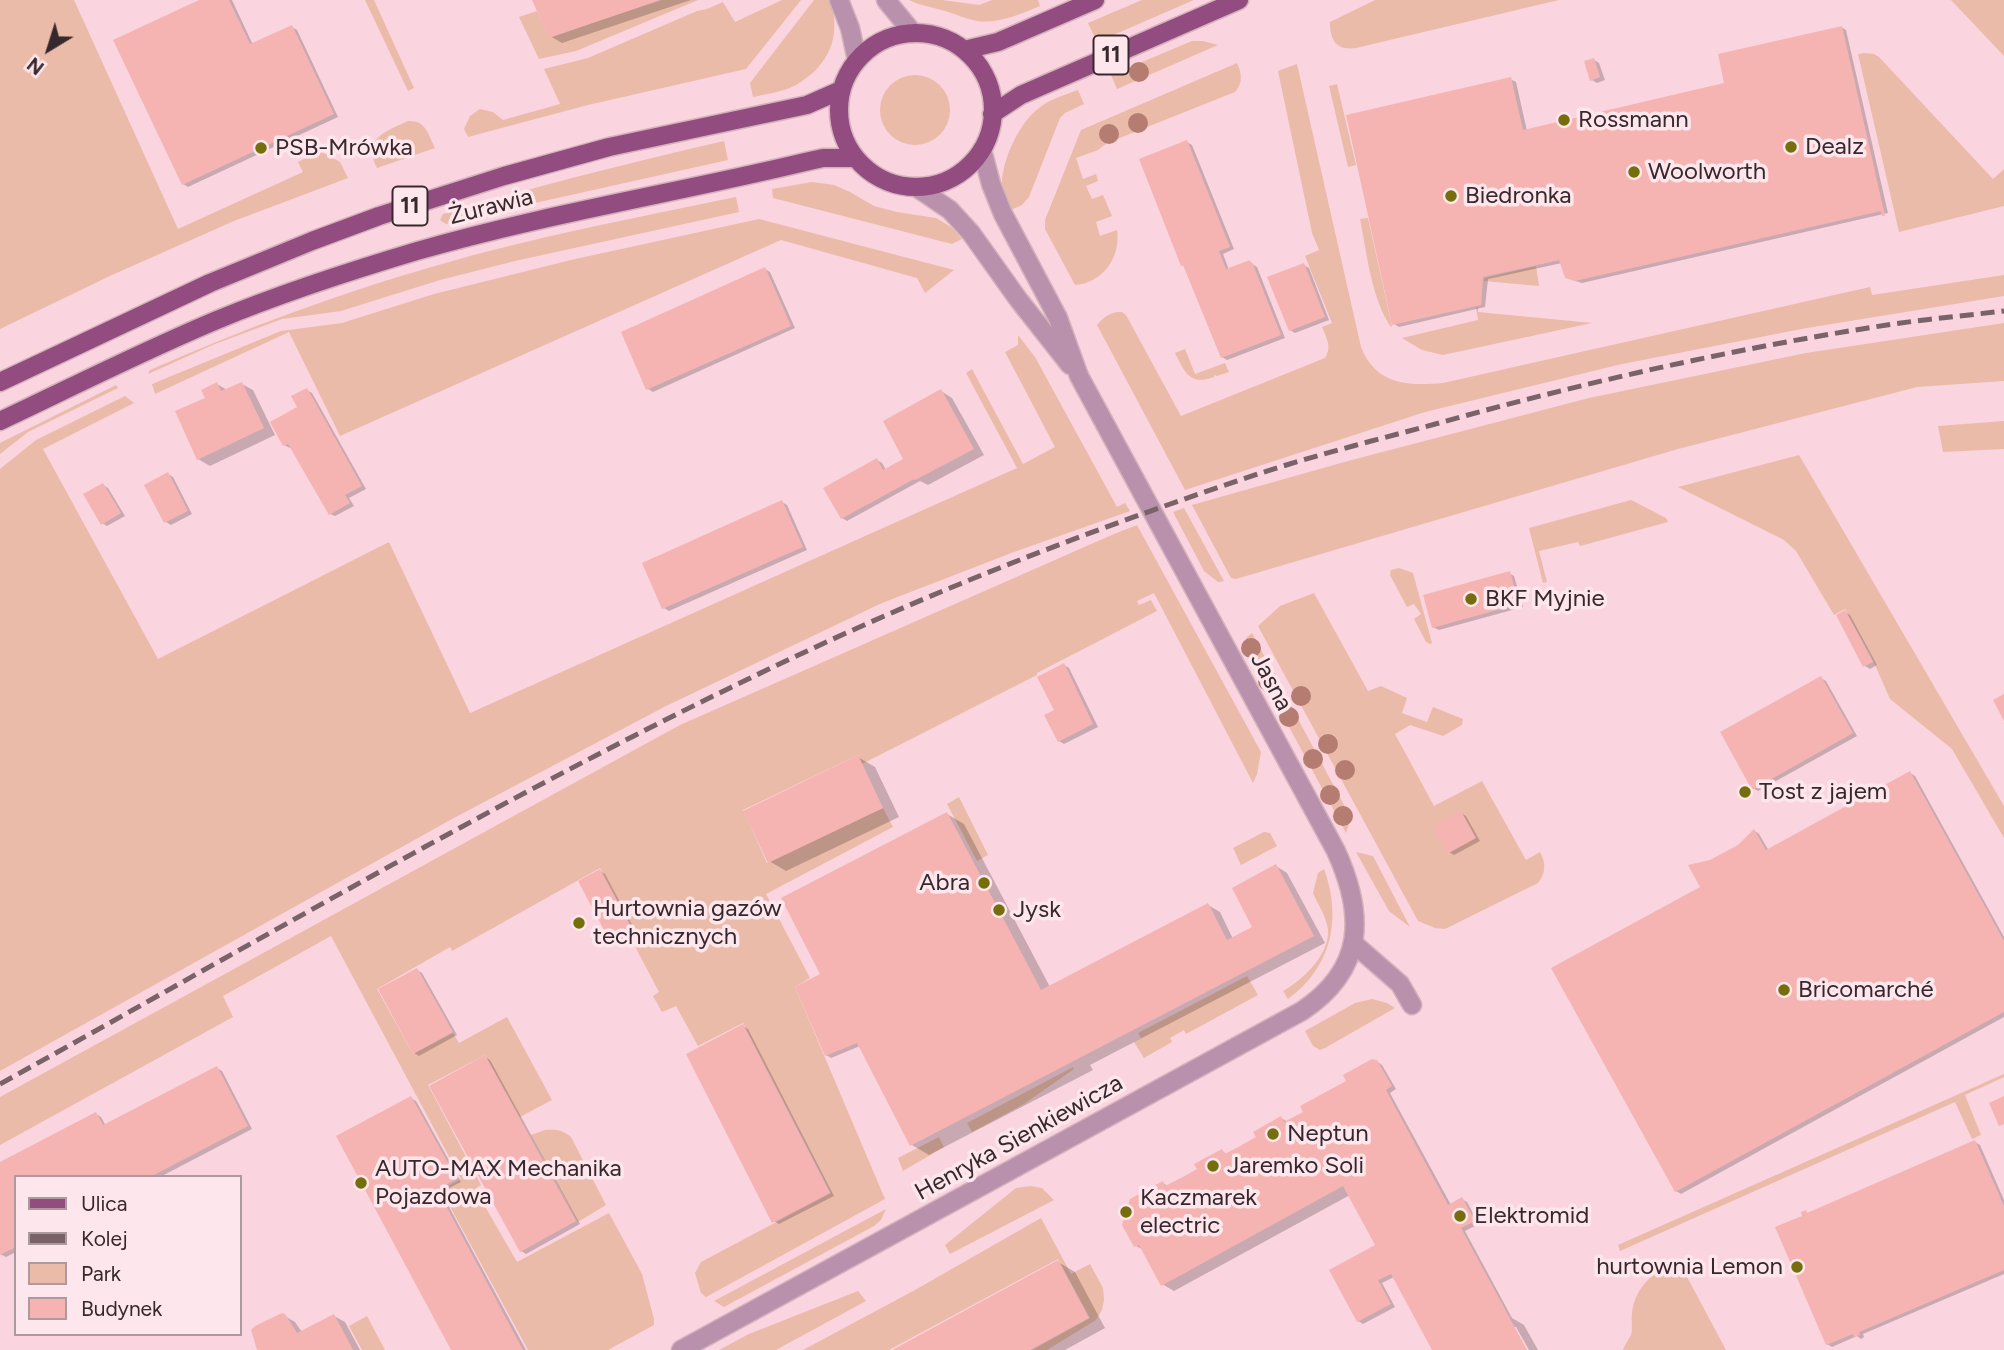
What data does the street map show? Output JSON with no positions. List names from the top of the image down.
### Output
{
  "streets": {
    "main road": ["11", "Żurawia"],
    "street": ["Jasna", "Henryka Sienkiewicza"]
  },
  "crossings": [
    ["11", "Żurawia"],
    ["11", "Jasna"],
    ["Żurawia", "Jasna"],
    ["Jasna", "Henryka Sienkiewicza"]
  ],
  "places": [
    "Rossmann",
    "Dealz",
    "PSB-Mrówka",
    "Woolworth",
    "Biedronka",
    "BKF Myjnie",
    "Tost z jajem",
    "Abra",
    "Jysk",
    "Hurtownia gazów technicznych",
    "Bricomarché",
    "Neptun",
    "Jaremko Soli",
    "AUTO-MAX Mechanika Pojazdowa",
    "Kaczmarek electric",
    "Elektromid",
    "hurtownia Lemon"
  ],
  "legend": [
    "Ulica",
    "Kolej",
    "Park",
    "Budynek"
  ],
  "north": "bottom left"
}
